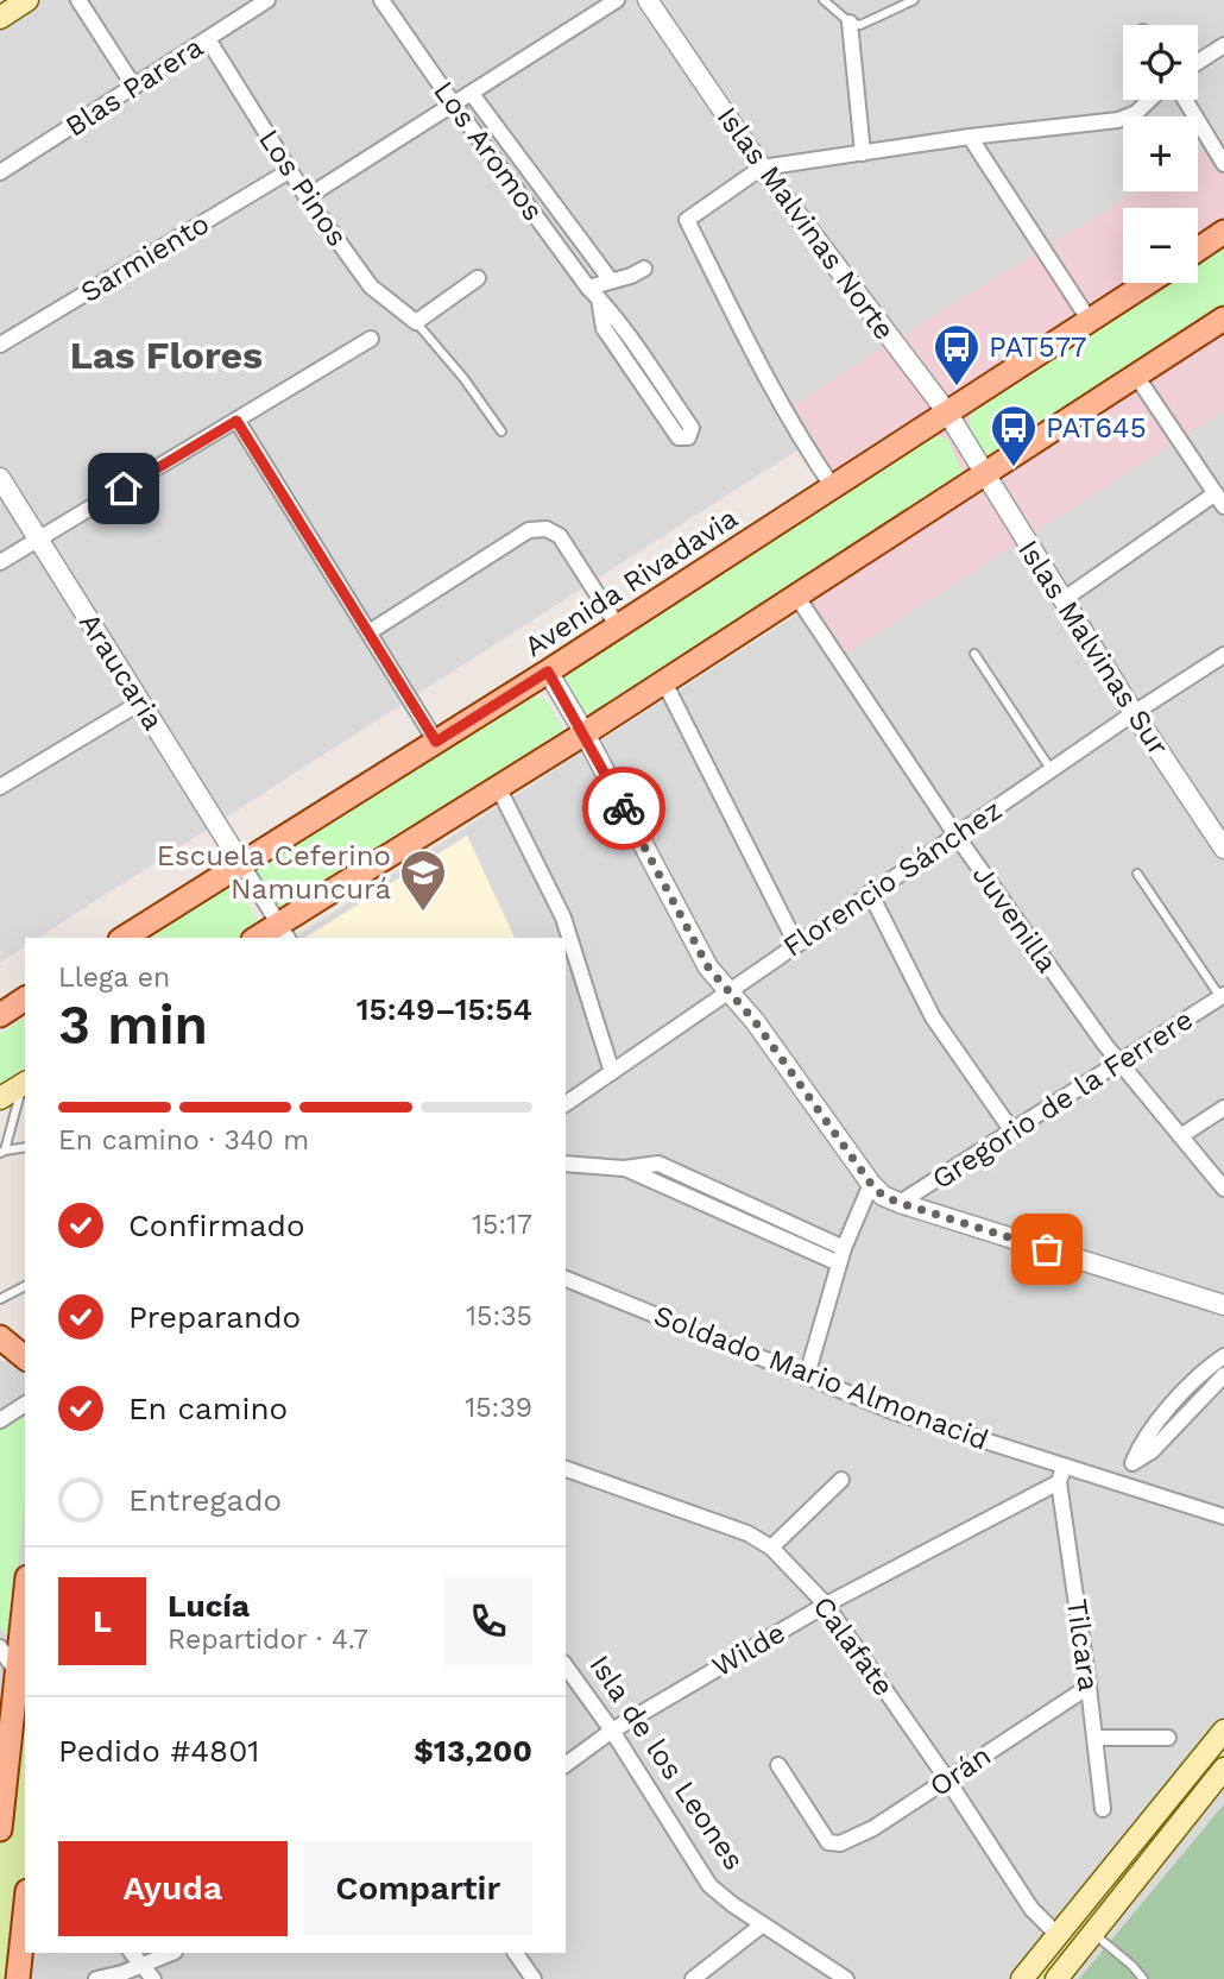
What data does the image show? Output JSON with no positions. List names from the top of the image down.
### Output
{
  "streets": {
    "main road": ["Avenida Rivadavia"],
    "street": [
      "Blas Parera",
      "Los Aromos",
      "Los Pinos",
      "Islas Malvinas Norte",
      "Sarmiento",
      "Islas Malvinas Sur",
      "Araucaria",
      "Florencio Sánchez",
      "Juvenilla",
      "Gregorio de la Ferrere",
      "Soldado Mario Almonacid",
      "Tilcara",
      "Calafate",
      "Wilde",
      "Isla de los Leones",
      "Orán"
    ]
  },
  "crossings": [
    ["Blas Parera", "Los Pinos"],
    ["Los Pinos", "Sarmiento"],
    ["Islas Malvinas Norte", "Avenida Rivadavia"],
    ["Islas Malvinas Norte", "Islas Malvinas Sur"],
    ["Avenida Rivadavia", "Araucaria"],
    ["Islas Malvinas Sur", "Florencio Sánchez"],
    ["Florencio Sánchez", "Juvenilla"],
    ["Juvenilla", "Gregorio de la Ferrere"],
    ["Soldado Mario Almonacid", "Tilcara"],
    ["Soldado Mario Almonacid", "Wilde"],
    ["Tilcara", "Wilde"],
    ["Tilcara", "Orán"],
    ["Calafate", "Wilde"],
    ["Calafate", "Orán"],
    ["Wilde", "Isla de los Leones"]
  ],
  "districts": ["Las Flores"],
  "places": {
    "bus stop": ["PAT577", "PAT645"],
    "school or university": ["Escuela Ceferino Namuncurá"]
  },
  "page": {
    "map_buttons": ["+", "−"],
    "heading": ["3 min", "Llega en", "15:49–15:54"],
    "panel": [
      "Lucía",
      "Repartidor · 4.7",
      "Pedido #4801",
      "$13,200"
    ],
    "bar": "En camino · 340 m",
    "list": [
      ["Confirmado", "15:17"],
      ["Preparando", "15:35"],
      ["En camino", "15:39"],
      "Entregado"
    ],
    "round": "L",
    "buttons": ["Ayuda", "Compartir"]
  }
}
